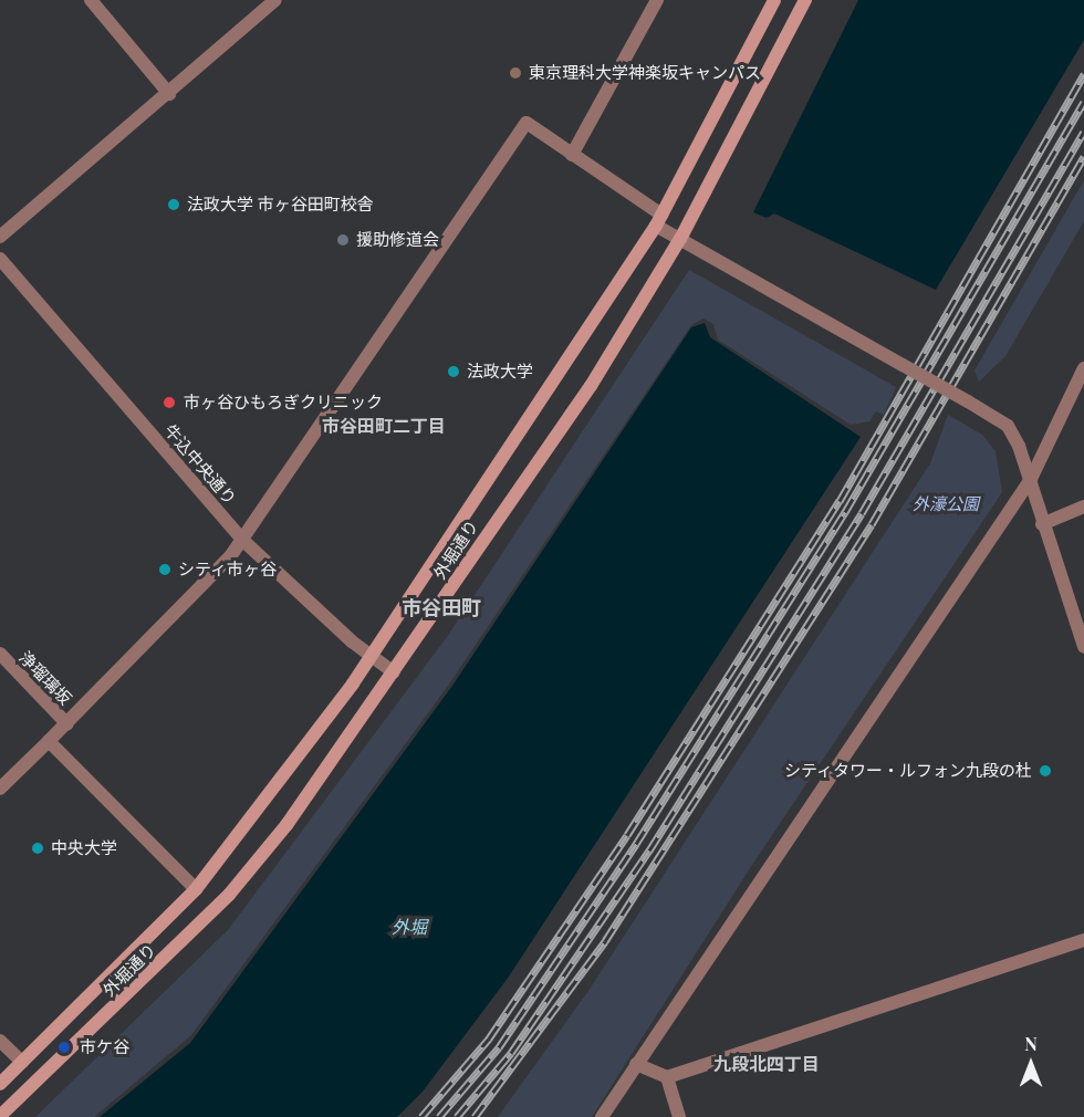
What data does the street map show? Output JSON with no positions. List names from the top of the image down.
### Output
{
  "streets": {
    "main road": ["外堀通り"],
    "street": ["牛込中央通り", "浄瑠璃坂"]
  },
  "crossings": [
    ["牛込中央通り", "外堀通り"]
  ],
  "districts": ["市谷田町二丁目", "市谷田町", "九段北四丁目"],
  "water": ["外堀"],
  "parks": ["外濠公園"],
  "places": [
    "東京理科大学神楽坂キャンパス",
    "法政大学 市ヶ谷田町校舎",
    "援助修道会",
    "法政大学",
    "市ヶ谷ひもろぎクリニック",
    "シティ市ヶ谷",
    "シティタワー・ルフォン九段の杜",
    "中央大学",
    "市ケ谷"
  ],
  "north": "top"
}
